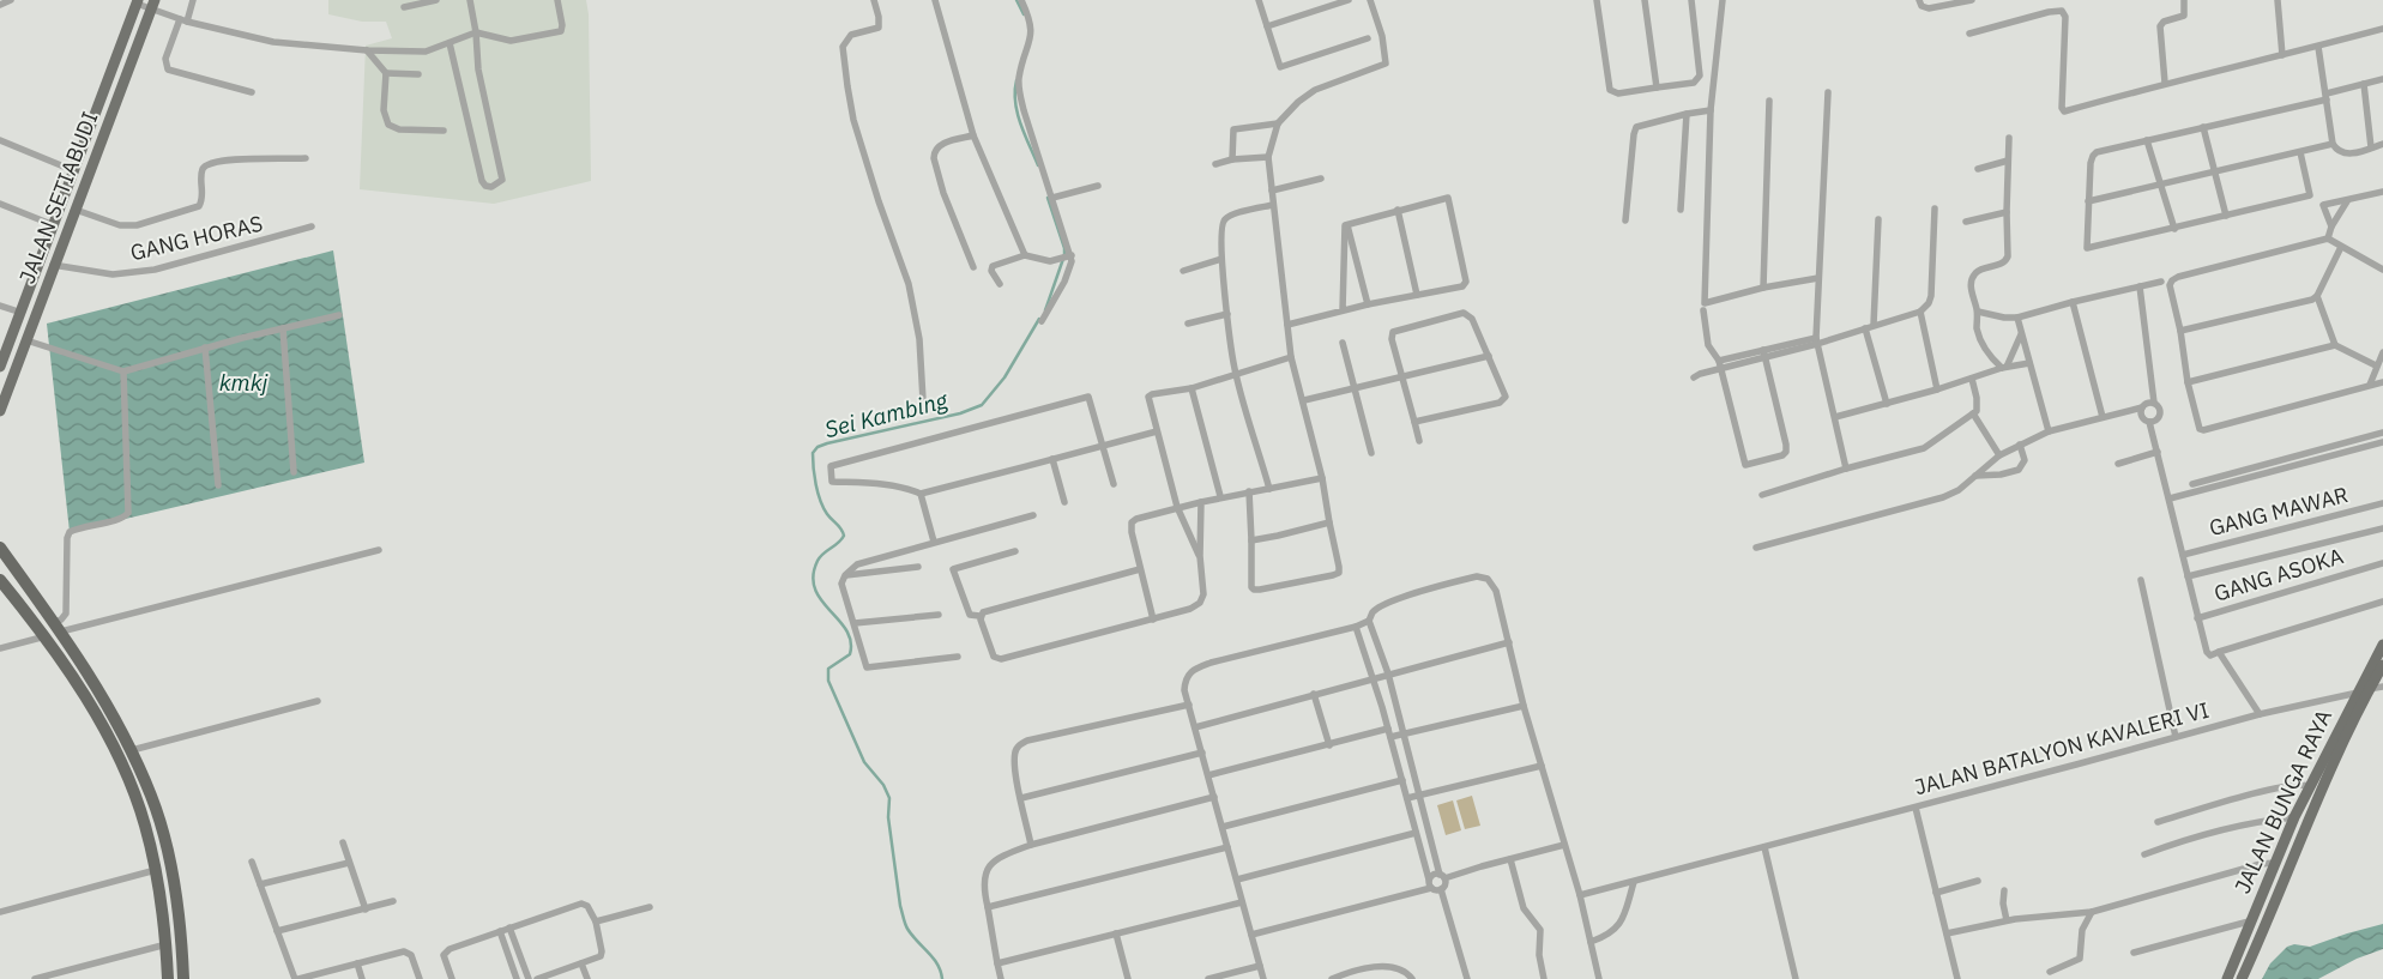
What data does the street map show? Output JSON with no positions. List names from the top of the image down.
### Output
{
  "streets": {
    "main road": ["JALAN SETIABUDI", "JALAN BUNGA RAYA"],
    "street": [
      "GANG HORAS",
      "GANG MAWAR",
      "GANG ASOKA",
      "JALAN BATALYON KAVALERI VI"
    ]
  },
  "crossings": [
    ["JALAN SETIABUDI", "GANG HORAS"],
    ["GANG ASOKA", "JALAN BATALYON KAVALERI VI"],
    ["JALAN BATALYON KAVALERI VI", "JALAN BUNGA RAYA"]
  ],
  "water": ["kmkj", "Sei Kambing"]
}
